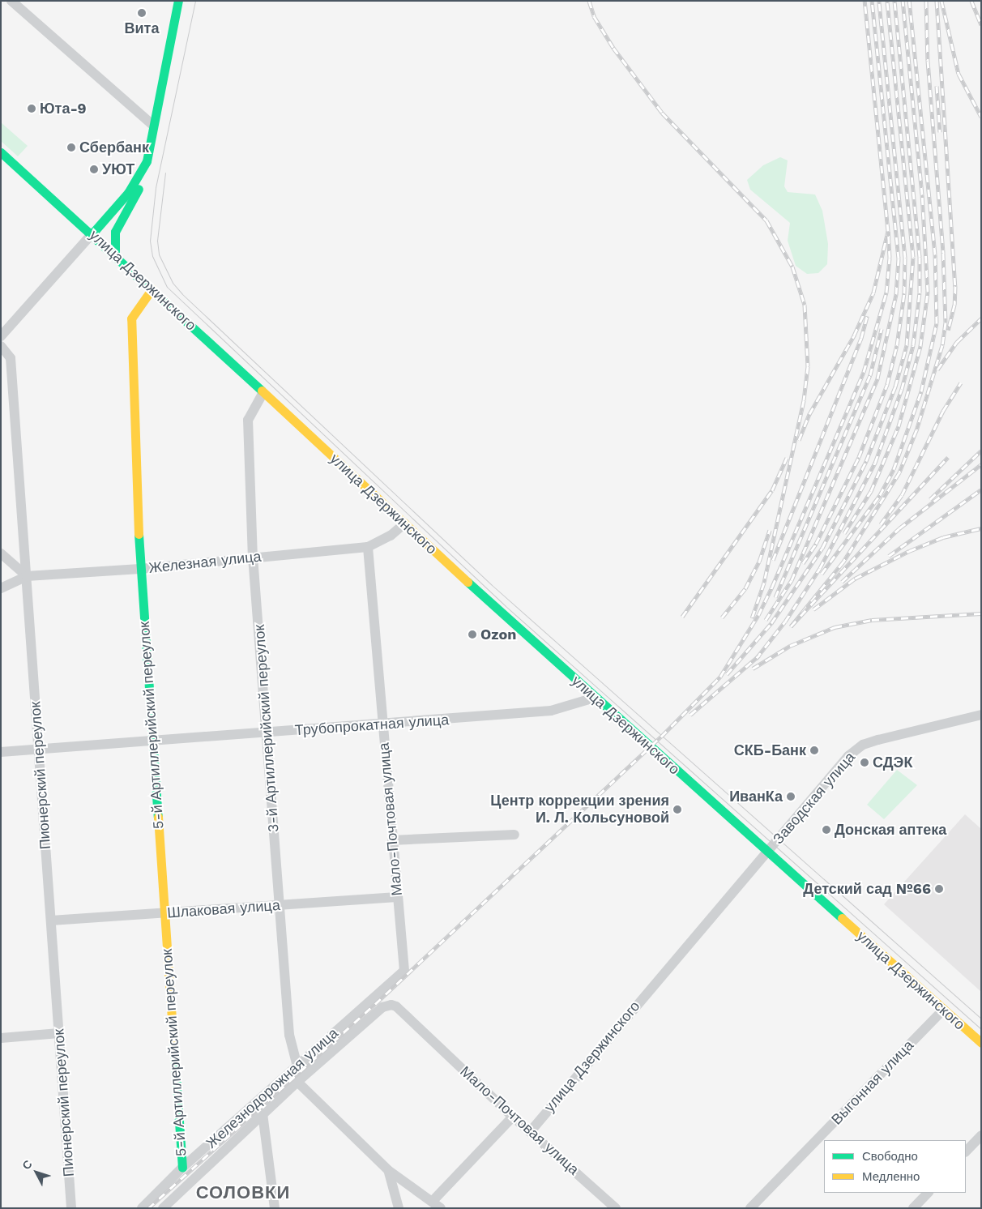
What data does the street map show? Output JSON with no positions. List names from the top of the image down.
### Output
{
  "streets": {
    "main road": ["улица Дзержинского", "5-й Артиллерийский переулок"],
    "street": [
      "Железная улица",
      "Трубопрокатная улица",
      "3-й Артиллерийский переулок",
      "Пионерский переулок",
      "Заводская улица",
      "Мало-Почтовая улица",
      "Шлаковая улица",
      "Выгонная улица",
      "Железнодорожная улица"
    ]
  },
  "crossings": [
    ["улица Дзержинского", "Железная улица"],
    ["улица Дзержинского", "5-й Артиллерийский переулок"],
    ["улица Дзержинского", "Трубопрокатная улица"],
    ["улица Дзержинского", "3-й Артиллерийский переулок"],
    ["улица Дзержинского", "Заводская улица"],
    ["улица Дзержинского", "Мало-Почтовая улица"],
    ["улица Дзержинского", "Выгонная улица"],
    ["Железная улица", "5-й Артиллерийский переулок"],
    ["Железная улица", "3-й Артиллерийский переулок"],
    ["Железная улица", "Пионерский переулок"],
    ["Железная улица", "Мало-Почтовая улица"],
    ["5-й Артиллерийский переулок", "Трубопрокатная улица"],
    ["5-й Артиллерийский переулок", "Шлаковая улица"],
    ["5-й Артиллерийский переулок", "Железнодорожная улица"],
    ["Трубопрокатная улица", "3-й Артиллерийский переулок"],
    ["Трубопрокатная улица", "Пионерский переулок"],
    ["Трубопрокатная улица", "Мало-Почтовая улица"],
    ["3-й Артиллерийский переулок", "Шлаковая улица"],
    ["3-й Артиллерийский переулок", "Железнодорожная улица"],
    ["Пионерский переулок", "Шлаковая улица"],
    ["Мало-Почтовая улица", "Шлаковая улица"],
    ["Мало-Почтовая улица", "Железнодорожная улица"]
  ],
  "districts": ["СОЛОВКИ"],
  "places": [
    "Вита",
    "Юта-9",
    "Сбербанк",
    "УЮТ",
    "Ozon",
    "СКБ-Банк",
    "СДЭК",
    "ИванКа",
    "Центр коррекции зрения И. Л. Кольсуновой",
    "Донская аптека",
    "Детский сад №66"
  ],
  "legend": ["Свободно", "Медленно"],
  "north": "top left"
}
